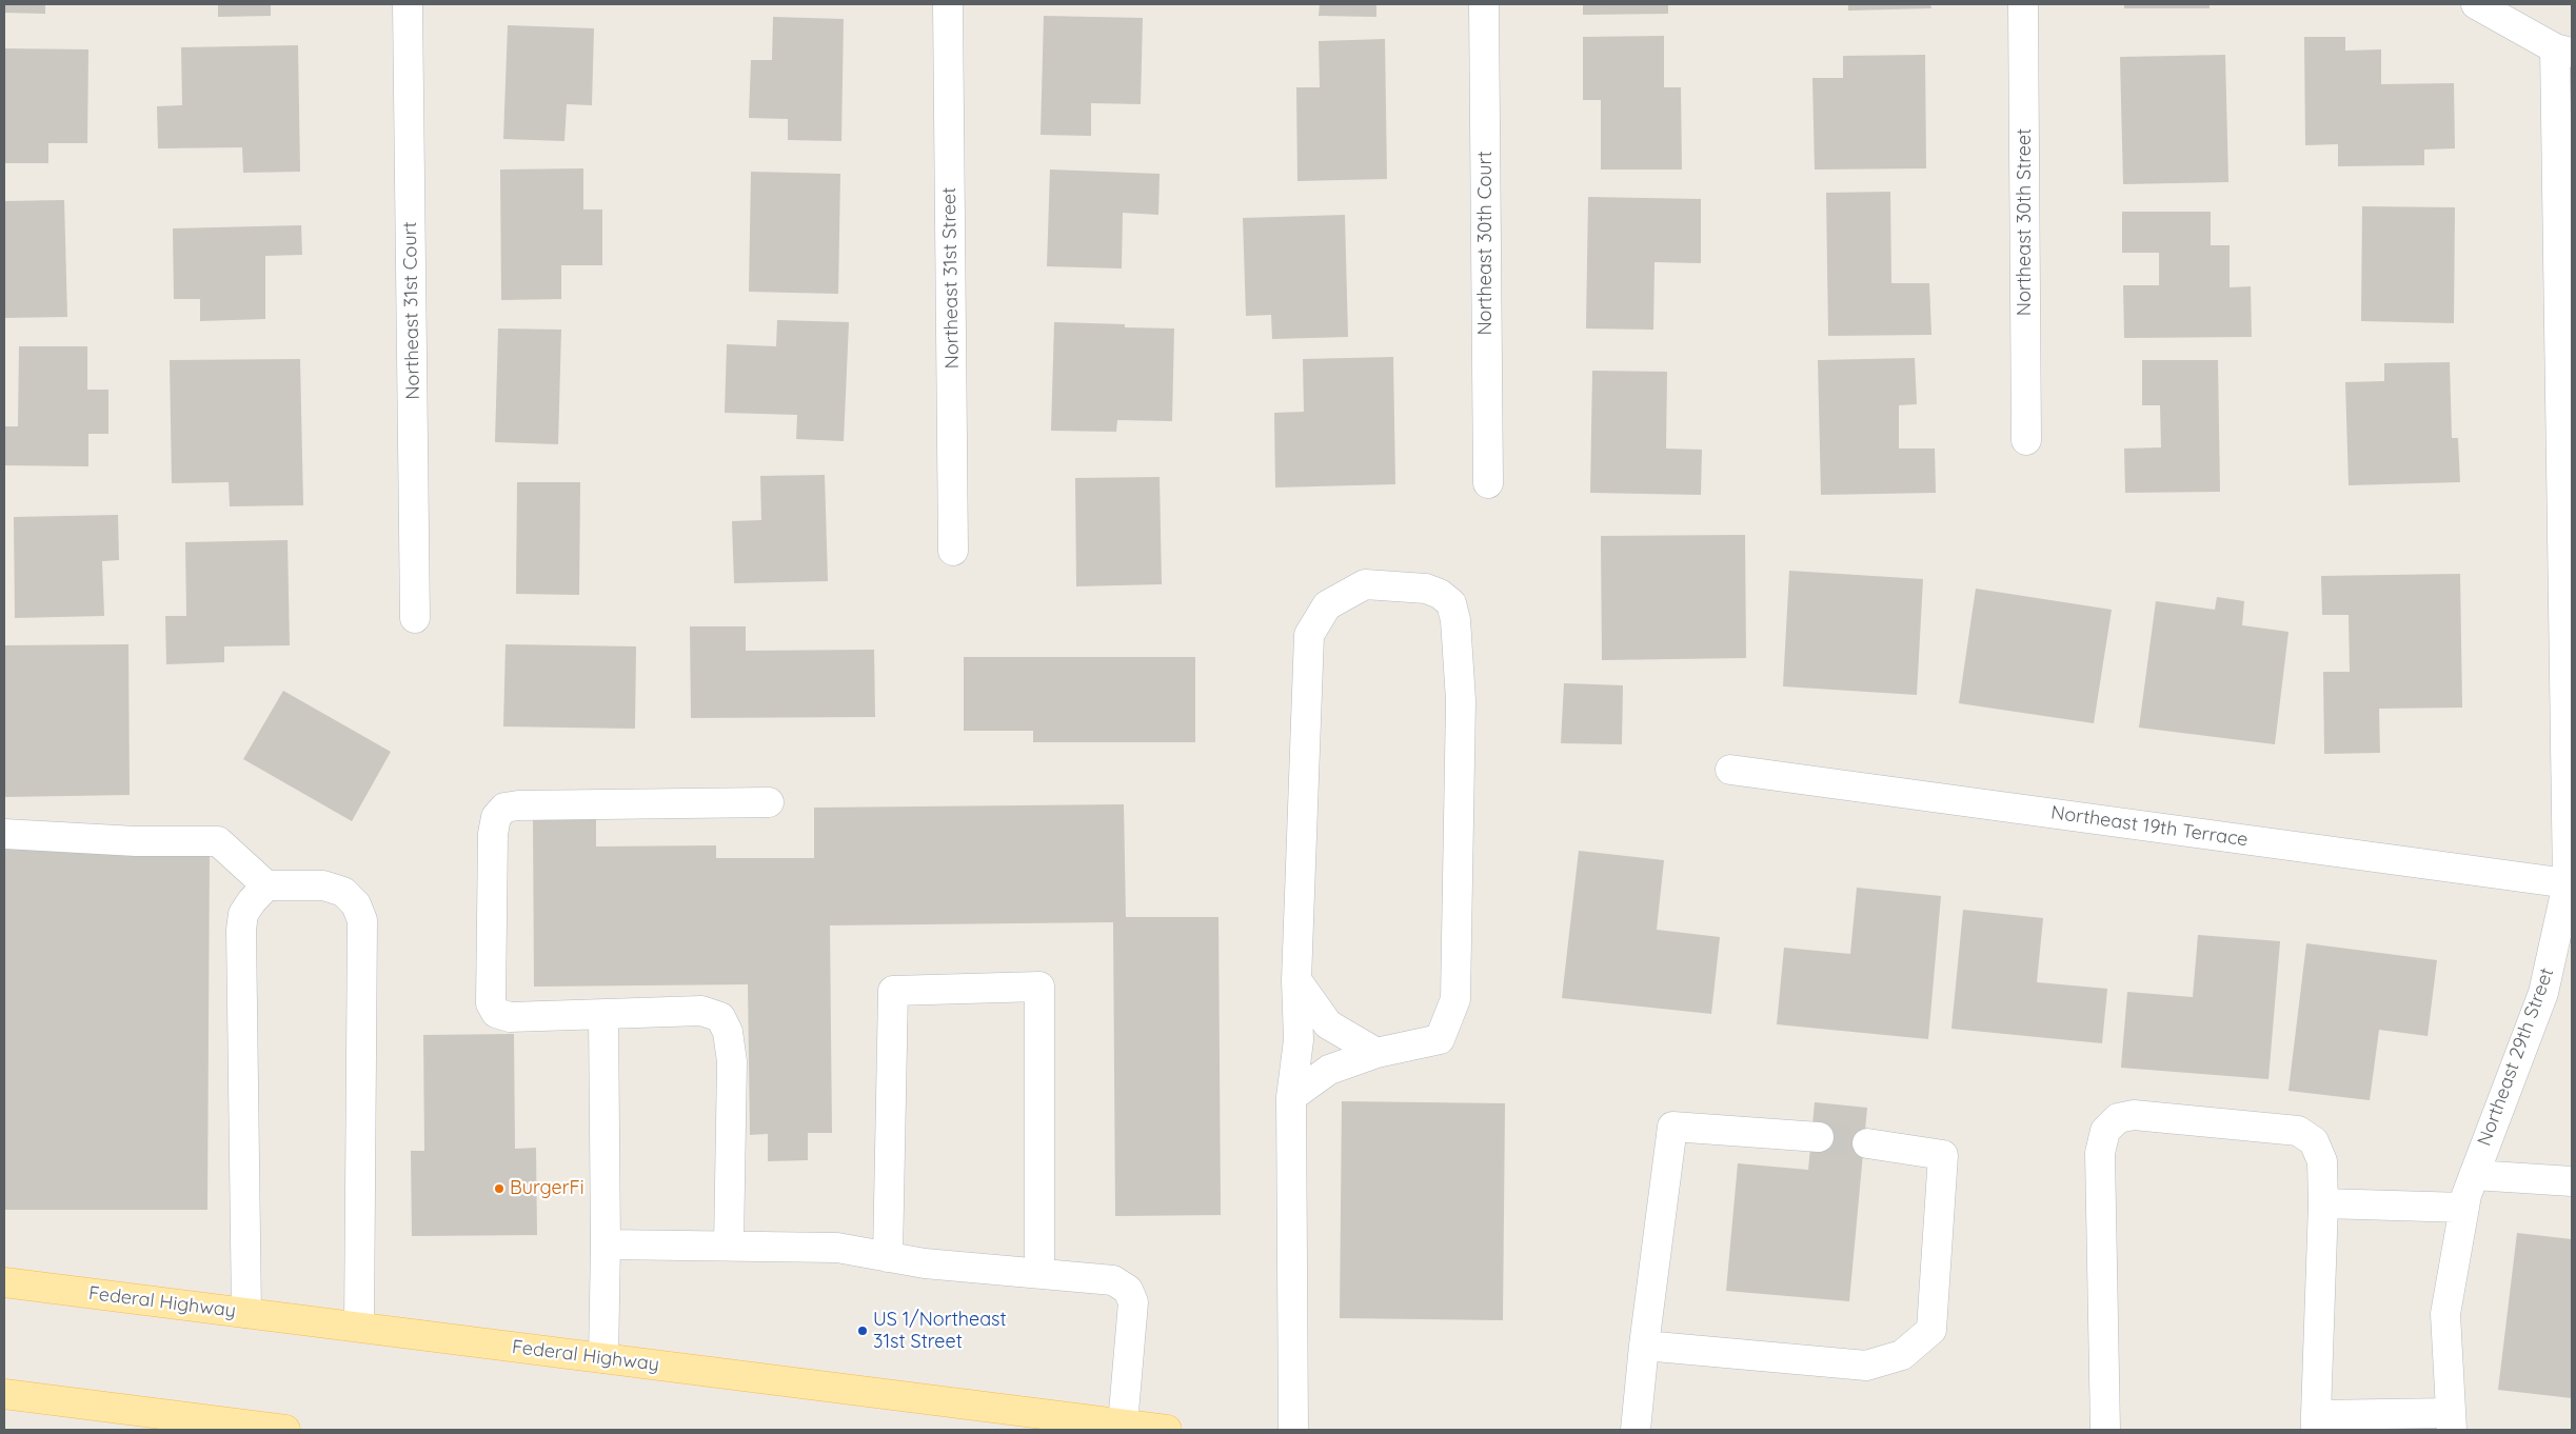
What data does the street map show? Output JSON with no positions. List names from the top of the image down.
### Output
{
  "streets": {
    "main road": ["Federal Highway"],
    "street": [
      "Northeast 30th Street",
      "Northeast 30th Court",
      "Northeast 31st Street",
      "Northeast 31st Court",
      "Northeast 19th Terrace",
      "Northeast 29th Street"
    ]
  },
  "crossings": [
    ["Northeast 19th Terrace", "Northeast 29th Street"]
  ],
  "places": ["BurgerFi", "US 1/Northeast 31st Street"]
}
